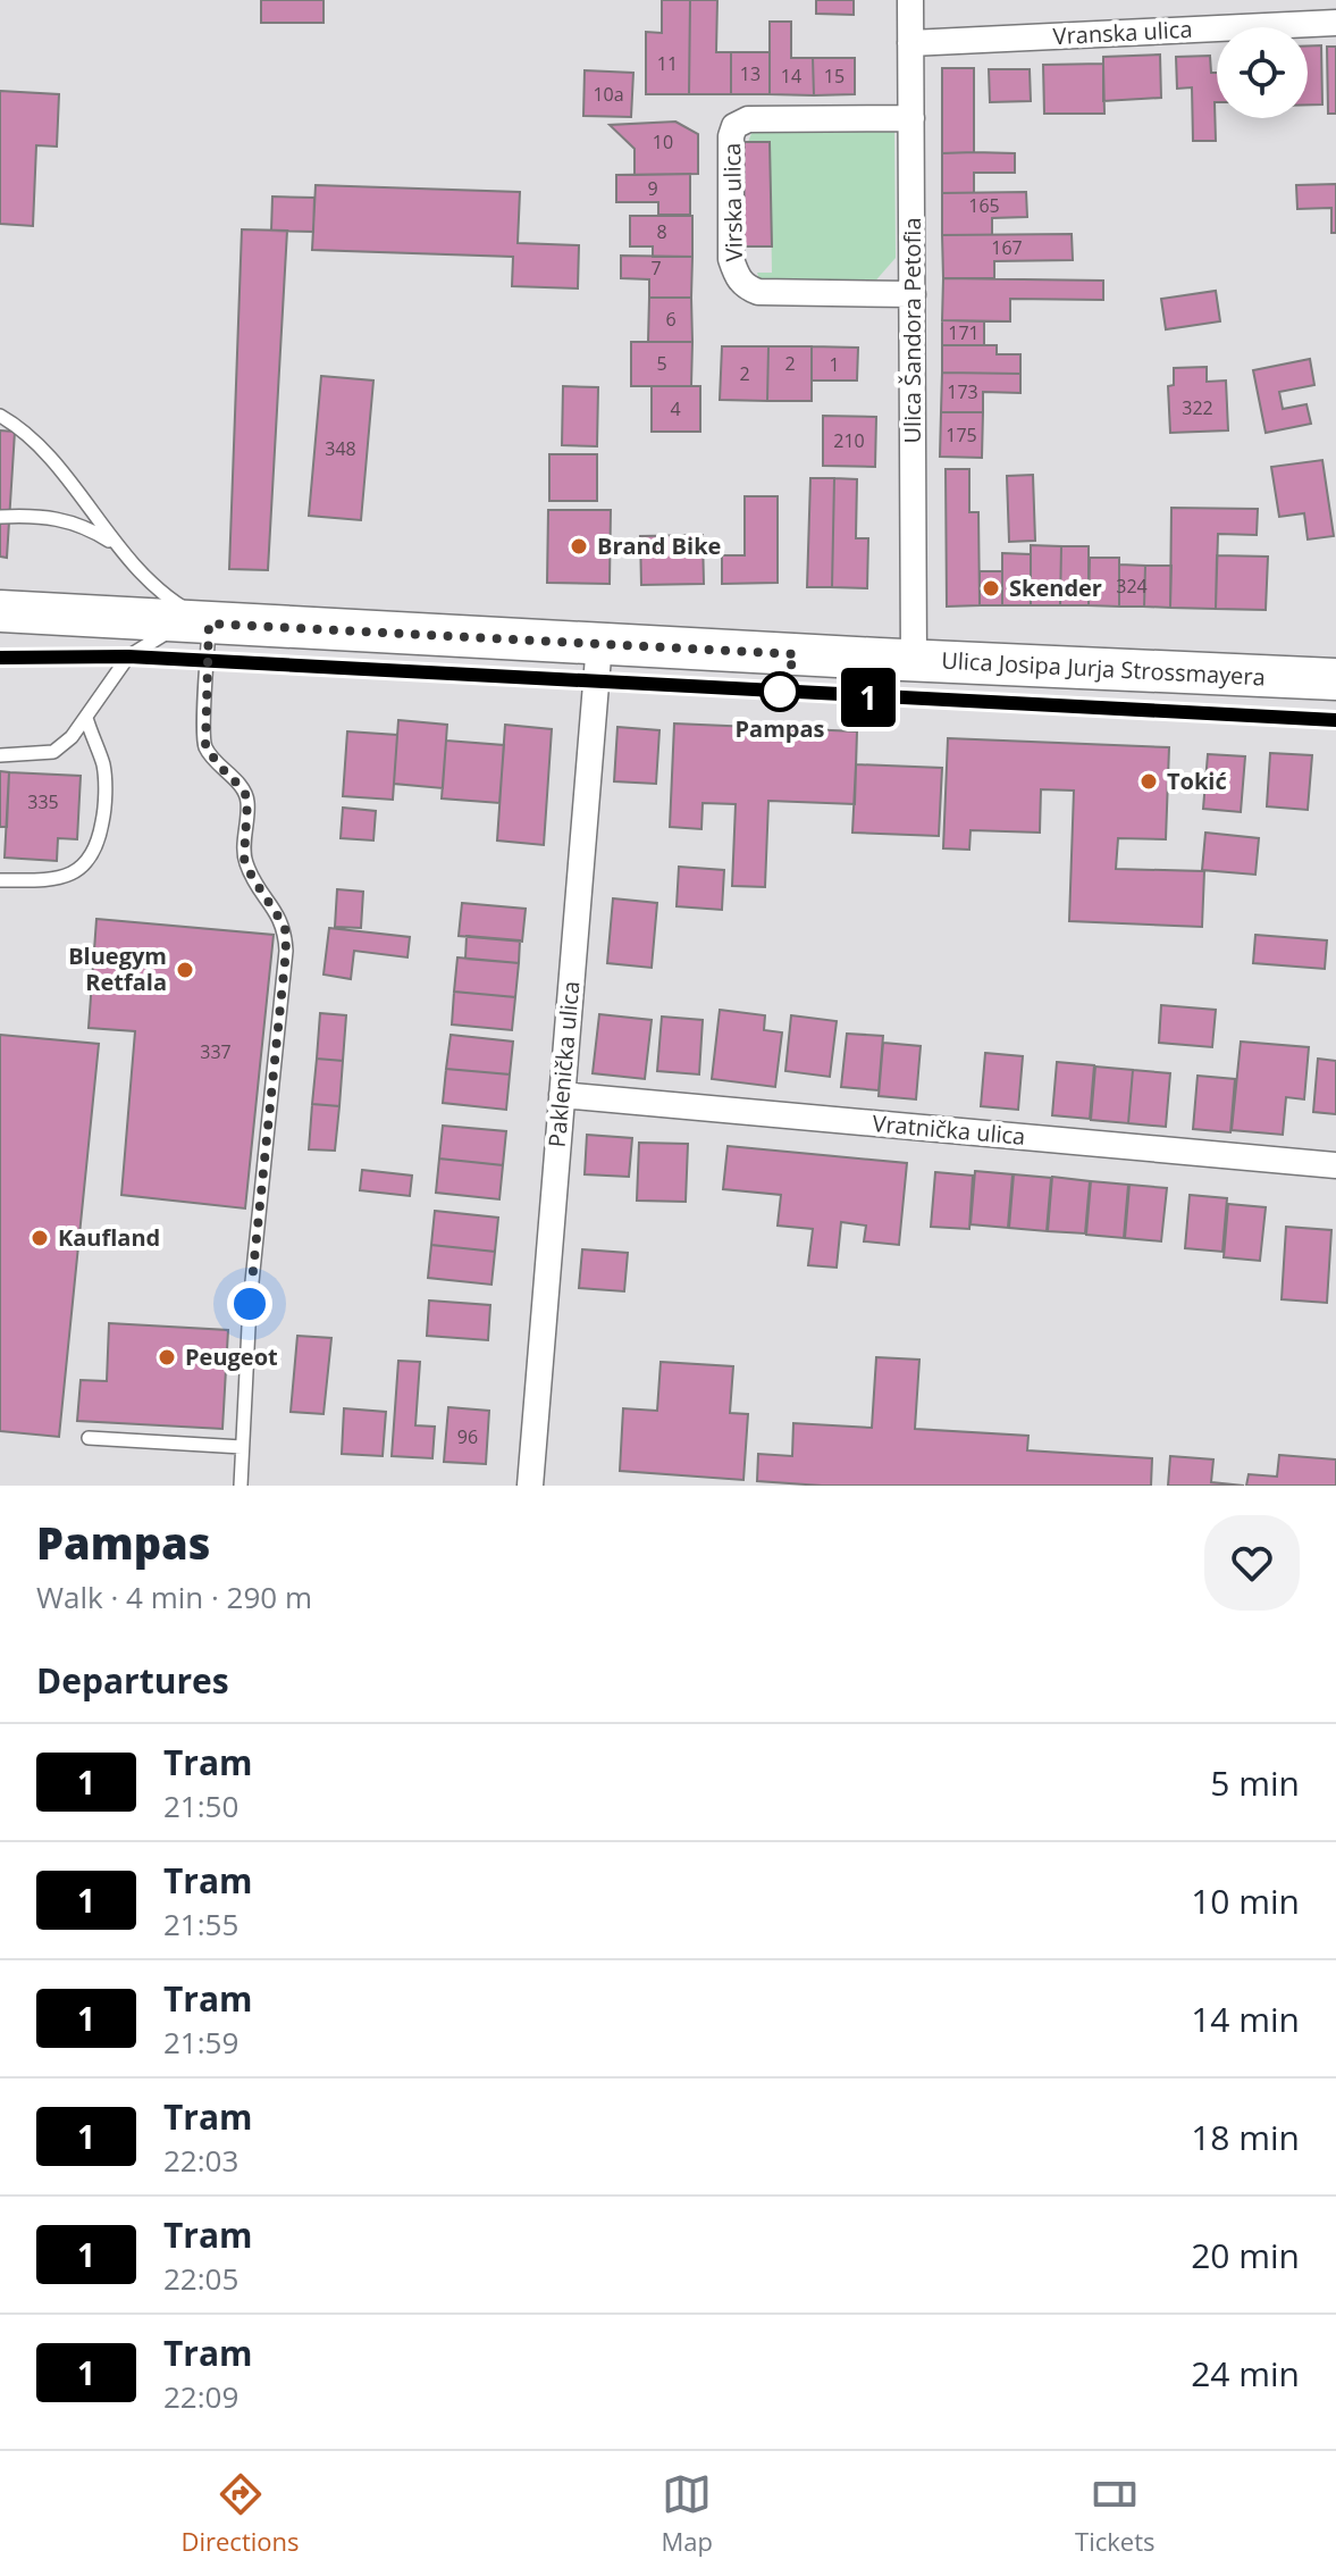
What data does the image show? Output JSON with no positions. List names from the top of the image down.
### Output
{
  "streets": {
    "main road": ["Ulica Josipa Jurja Strossmayera"],
    "street": [
      "Vranska ulica",
      "Virska ulica",
      "Ulica Šandora Petofia",
      "Paklenička ulica",
      "Vratnička ulica"
    ]
  },
  "crossings": [
    ["Vranska ulica", "Ulica Šandora Petofia"],
    ["Virska ulica", "Ulica Šandora Petofia"],
    ["Ulica Šandora Petofia", "Ulica Josipa Jurja Strossmayera"],
    ["Ulica Josipa Jurja Strossmayera", "Paklenička ulica"],
    ["Paklenička ulica", "Vratnička ulica"]
  ],
  "places": [
    "Brand Bike",
    "Skender",
    "Pampas",
    "Tokić",
    "Bluegym Retfala",
    "Kaufland",
    "Peugeot"
  ],
  "lines": ["tram line 1"],
  "house_numbers": [
    "11",
    "13",
    "14",
    "15",
    "10a",
    "10",
    "9",
    "165",
    "8",
    "167",
    "7",
    "6",
    "171",
    "5",
    "2",
    "1",
    "2",
    "173",
    "322",
    "4",
    "175",
    "210",
    "348",
    "324",
    "335",
    "337",
    "96"
  ],
  "page": {
    "on_map": "1",
    "heading": [
      ["Pampas", "Walk · 4 min · 290 m"],
      "Departures"
    ],
    "list": [
      {
        "mark": "1",
        "name": "Tram",
        "note": "21:50",
        "value": "5 min"
      },
      {
        "mark": "1",
        "name": "Tram",
        "note": "21:55",
        "value": "10 min"
      },
      {
        "mark": "1",
        "name": "Tram",
        "note": "21:59",
        "value": "14 min"
      },
      {
        "mark": "1",
        "name": "Tram",
        "note": "22:03",
        "value": "18 min"
      },
      {
        "mark": "1",
        "name": "Tram",
        "note": "22:05",
        "value": "20 min"
      },
      {
        "mark": "1",
        "name": "Tram",
        "note": "22:09",
        "value": "24 min"
      }
    ],
    "tabs": ["Directions", "Map", "Tickets"]
  }
}
